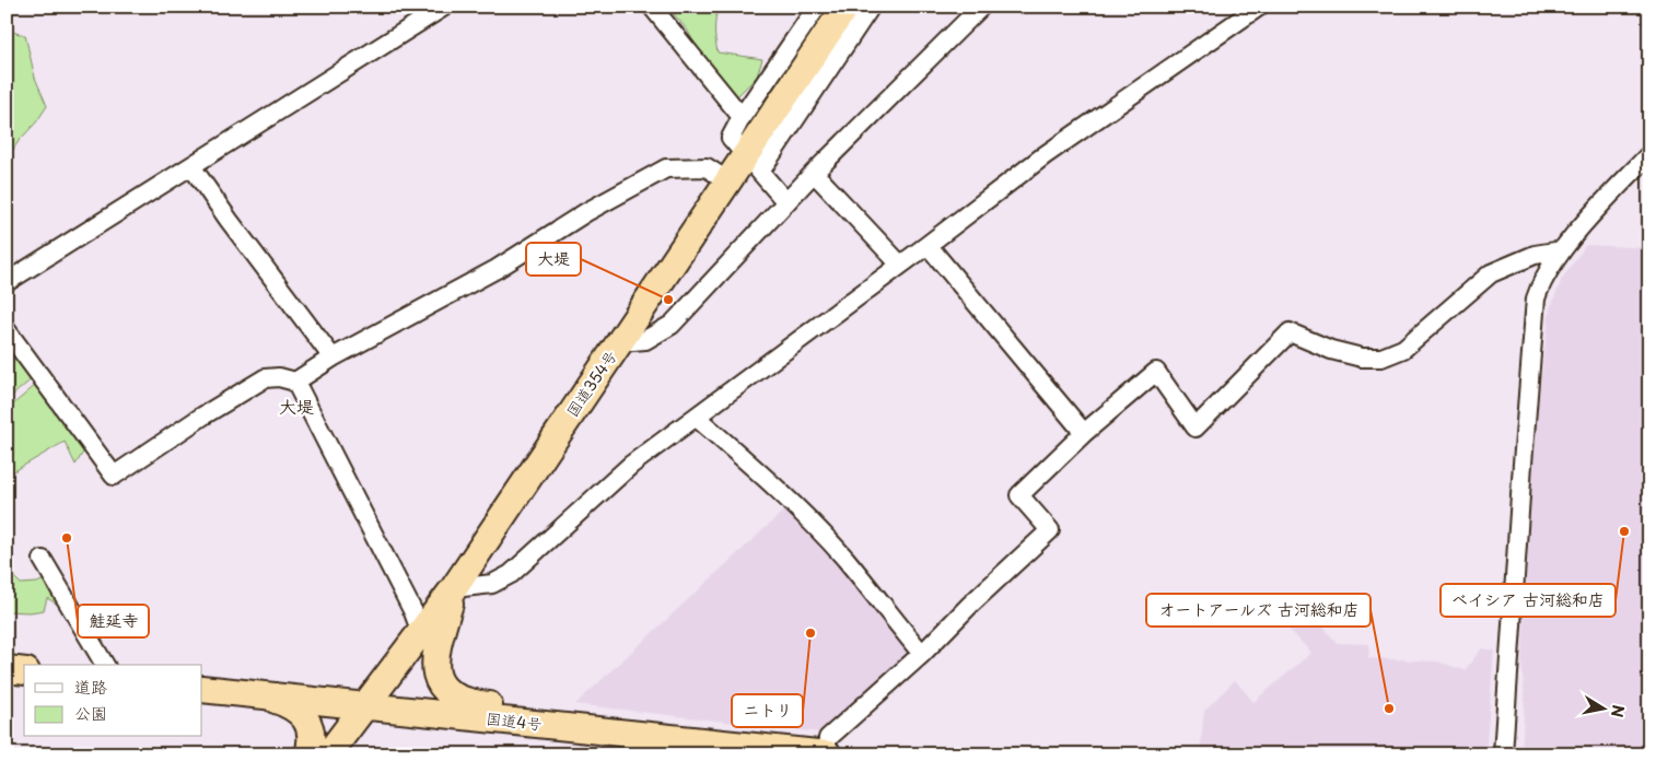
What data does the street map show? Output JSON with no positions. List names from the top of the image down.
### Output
{
  "streets": {
    "highway": ["国道354号", "国道4号"]
  },
  "crossings": [
    ["国道354号", "国道4号"]
  ],
  "districts": ["大堤"],
  "places": [
    "大堤",
    "ベイシア 古河総和店",
    "鮭延寺",
    "ニトリ",
    "オートアールズ 古河総和店"
  ],
  "legend": ["道路", "公園"],
  "north": "right"
}
